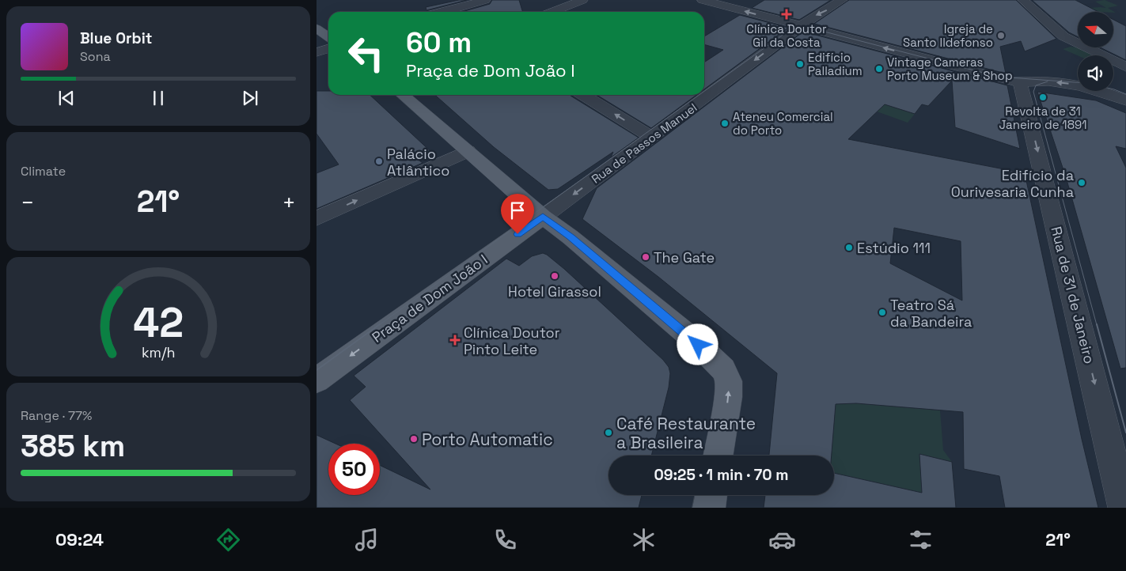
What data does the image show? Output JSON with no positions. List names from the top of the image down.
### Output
{
  "streets": {
    "main road": ["Praça de Dom João I"],
    "street": ["Rua de Passos Manuel", "Rua de 31 de Janeiro"]
  },
  "crossings": [
    ["Rua de Passos Manuel", "Praça de Dom João I"]
  ],
  "one_way": ["Rua de Passos Manuel", "Rua de 31 de Janeiro", "Praça de Dom João I"],
  "places": {
    "health": ["Clínica Doutor Gil da Costa", "Clínica Doutor Pinto Leite"],
    "other": [
      "Igreja de Santo Ildefonso",
      "Edifício Palladium",
      "Vintage Cameras Porto Museum & Shop",
      "Revolta de 31 Janeiro de 1891",
      "Ateneu Comercial do Porto",
      "Palácio Atlântico",
      "Edifício da Ourivesaria Cunha",
      "Estúdio 111",
      "The Gate",
      "Hotel Girassol",
      "Teatro Sá da Bandeira",
      "Café Restaurante a Brasileira",
      "Porto Automatic"
    ]
  },
  "north": "left",
  "page": {
    "turn": ["60 m", "Praça de Dom João I"],
    "song": ["Blue Orbit", "Sona"],
    "tile": [
      "Climate",
      ["Range · 77%", "385 km"]
    ],
    "heat": ["−", "21°", "+"],
    "limit": "50",
    "trip": "09:25 · 1 min · 70 m",
    "tabs": ["09:24", "21°"],
    "gauge": ["42", "km/h"]
  }
}
